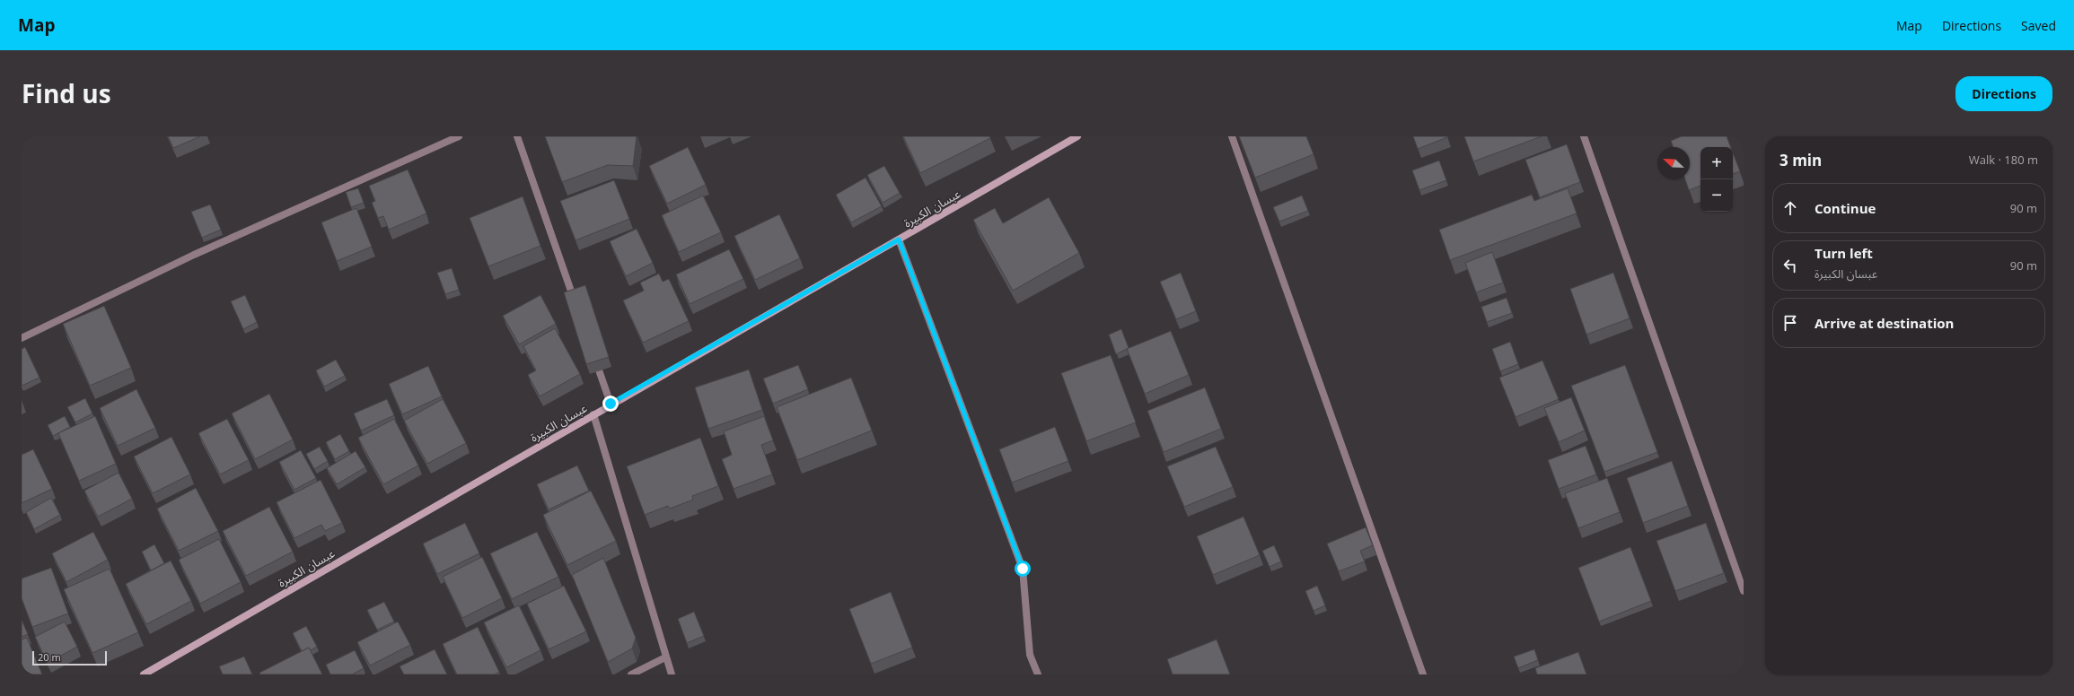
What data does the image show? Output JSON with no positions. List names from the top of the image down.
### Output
{
  "streets": {
    "main road": ["عبسان الكبيرة"]
  },
  "scale_bar": "20 m",
  "north": "top left",
  "page": {
    "header": "Map",
    "nav": ["Map", "Directions", "Saved"],
    "title": "Find us",
    "buttons": "Directions",
    "heading": ["3 min", "Walk · 180 m"],
    "map_buttons": ["+", "−"],
    "list": [
      ["Continue", "90 m"],
      ["Turn left", "عبسان الكبيرة", "90 m"],
      "Arrive at destination"
    ],
    "scale": "20 m"
  }
}
